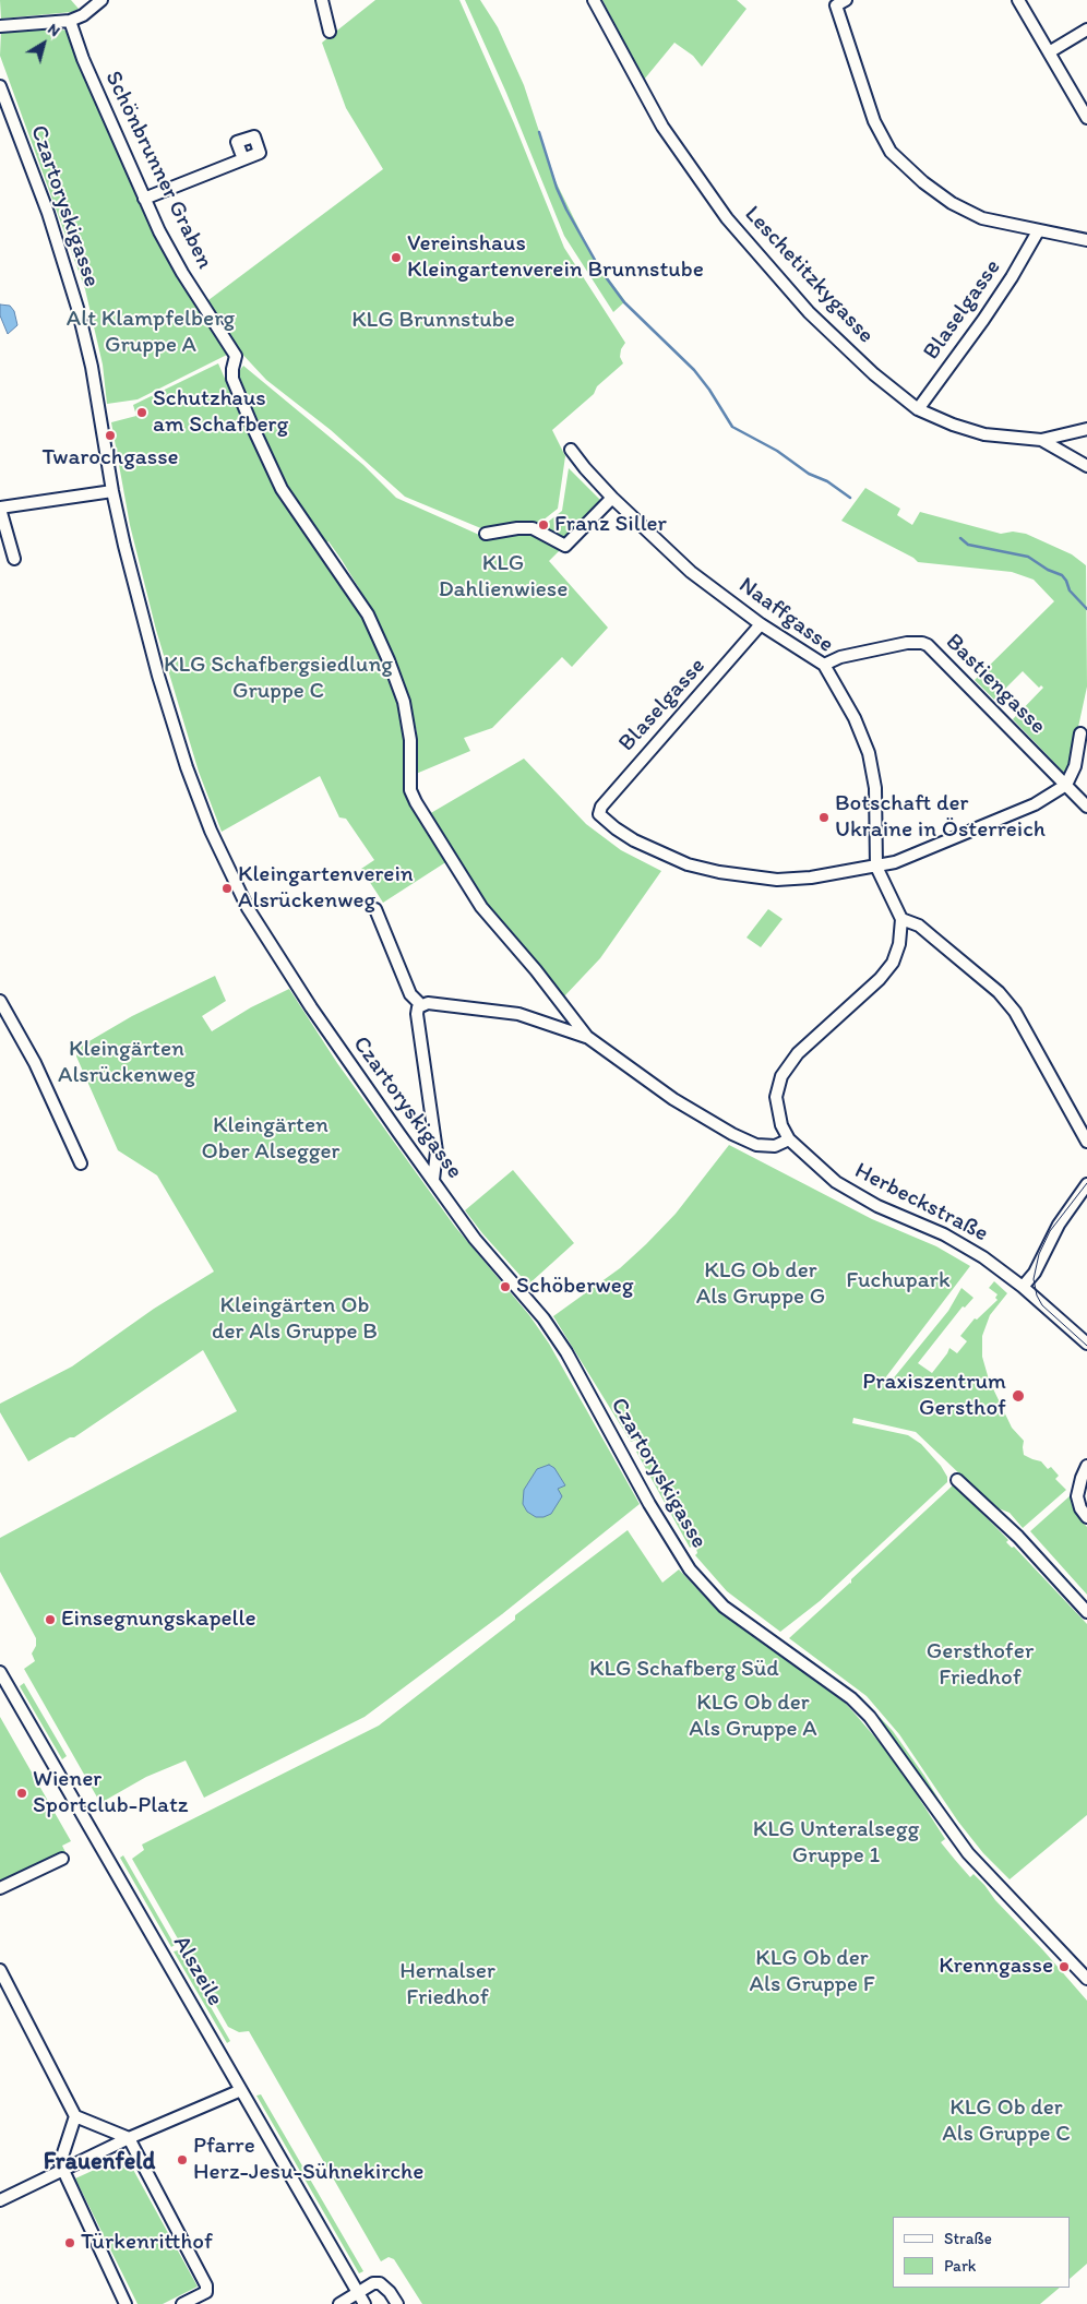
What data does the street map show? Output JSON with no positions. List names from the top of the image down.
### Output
{
  "streets": {
    "street": [
      "Schönbrunner Graben",
      "Czartoryskigasse",
      "Leschetitzkygasse",
      "Blaselgasse",
      "Naaffgasse",
      "Bastiengasse",
      "Herbeckstraße",
      "Alszeile"
    ]
  },
  "crossings": [
    ["Schönbrunner Graben", "Herbeckstraße"],
    ["Leschetitzkygasse", "Blaselgasse"],
    ["Blaselgasse", "Naaffgasse"],
    ["Naaffgasse", "Bastiengasse"]
  ],
  "districts": ["Frauenfeld"],
  "parks": [
    "Alt Klampfelberg Gruppe A",
    "KLG Brunnstube",
    "KLG Dahlienwiese",
    "KLG Schafbergsiedlung Gruppe C",
    "Kleingärten Alsrückenweg",
    "Kleingärten Ober Alsegger",
    "KLG Ob der Als Gruppe G",
    "Fuchupark",
    "Kleingärten Ob der Als Gruppe B",
    "Gersthofer Friedhof",
    "KLG Schafberg Süd",
    "KLG Ob der Als Gruppe A",
    "KLG Unteralsegg Gruppe 1",
    "KLG Ob der Als Gruppe F",
    "Hernalser Friedhof",
    "KLG Ob der Als Gruppe C"
  ],
  "places": [
    "Vereinshaus Kleingartenverein Brunnstube",
    "Schutzhaus am Schafberg",
    "Twarochgasse",
    "Franz Siller",
    "Botschaft der Ukraine in Österreich",
    "Kleingartenverein Alsrückenweg",
    "Schöberweg",
    "Praxiszentrum Gersthof",
    "Einsegnungskapelle",
    "Wiener Sportclub-Platz",
    "Krenngasse",
    "Pfarre Herz-Jesu-Sühnekirche",
    "Türkenritthof"
  ],
  "legend": ["Straße", "Park"],
  "north": "top right"
}
